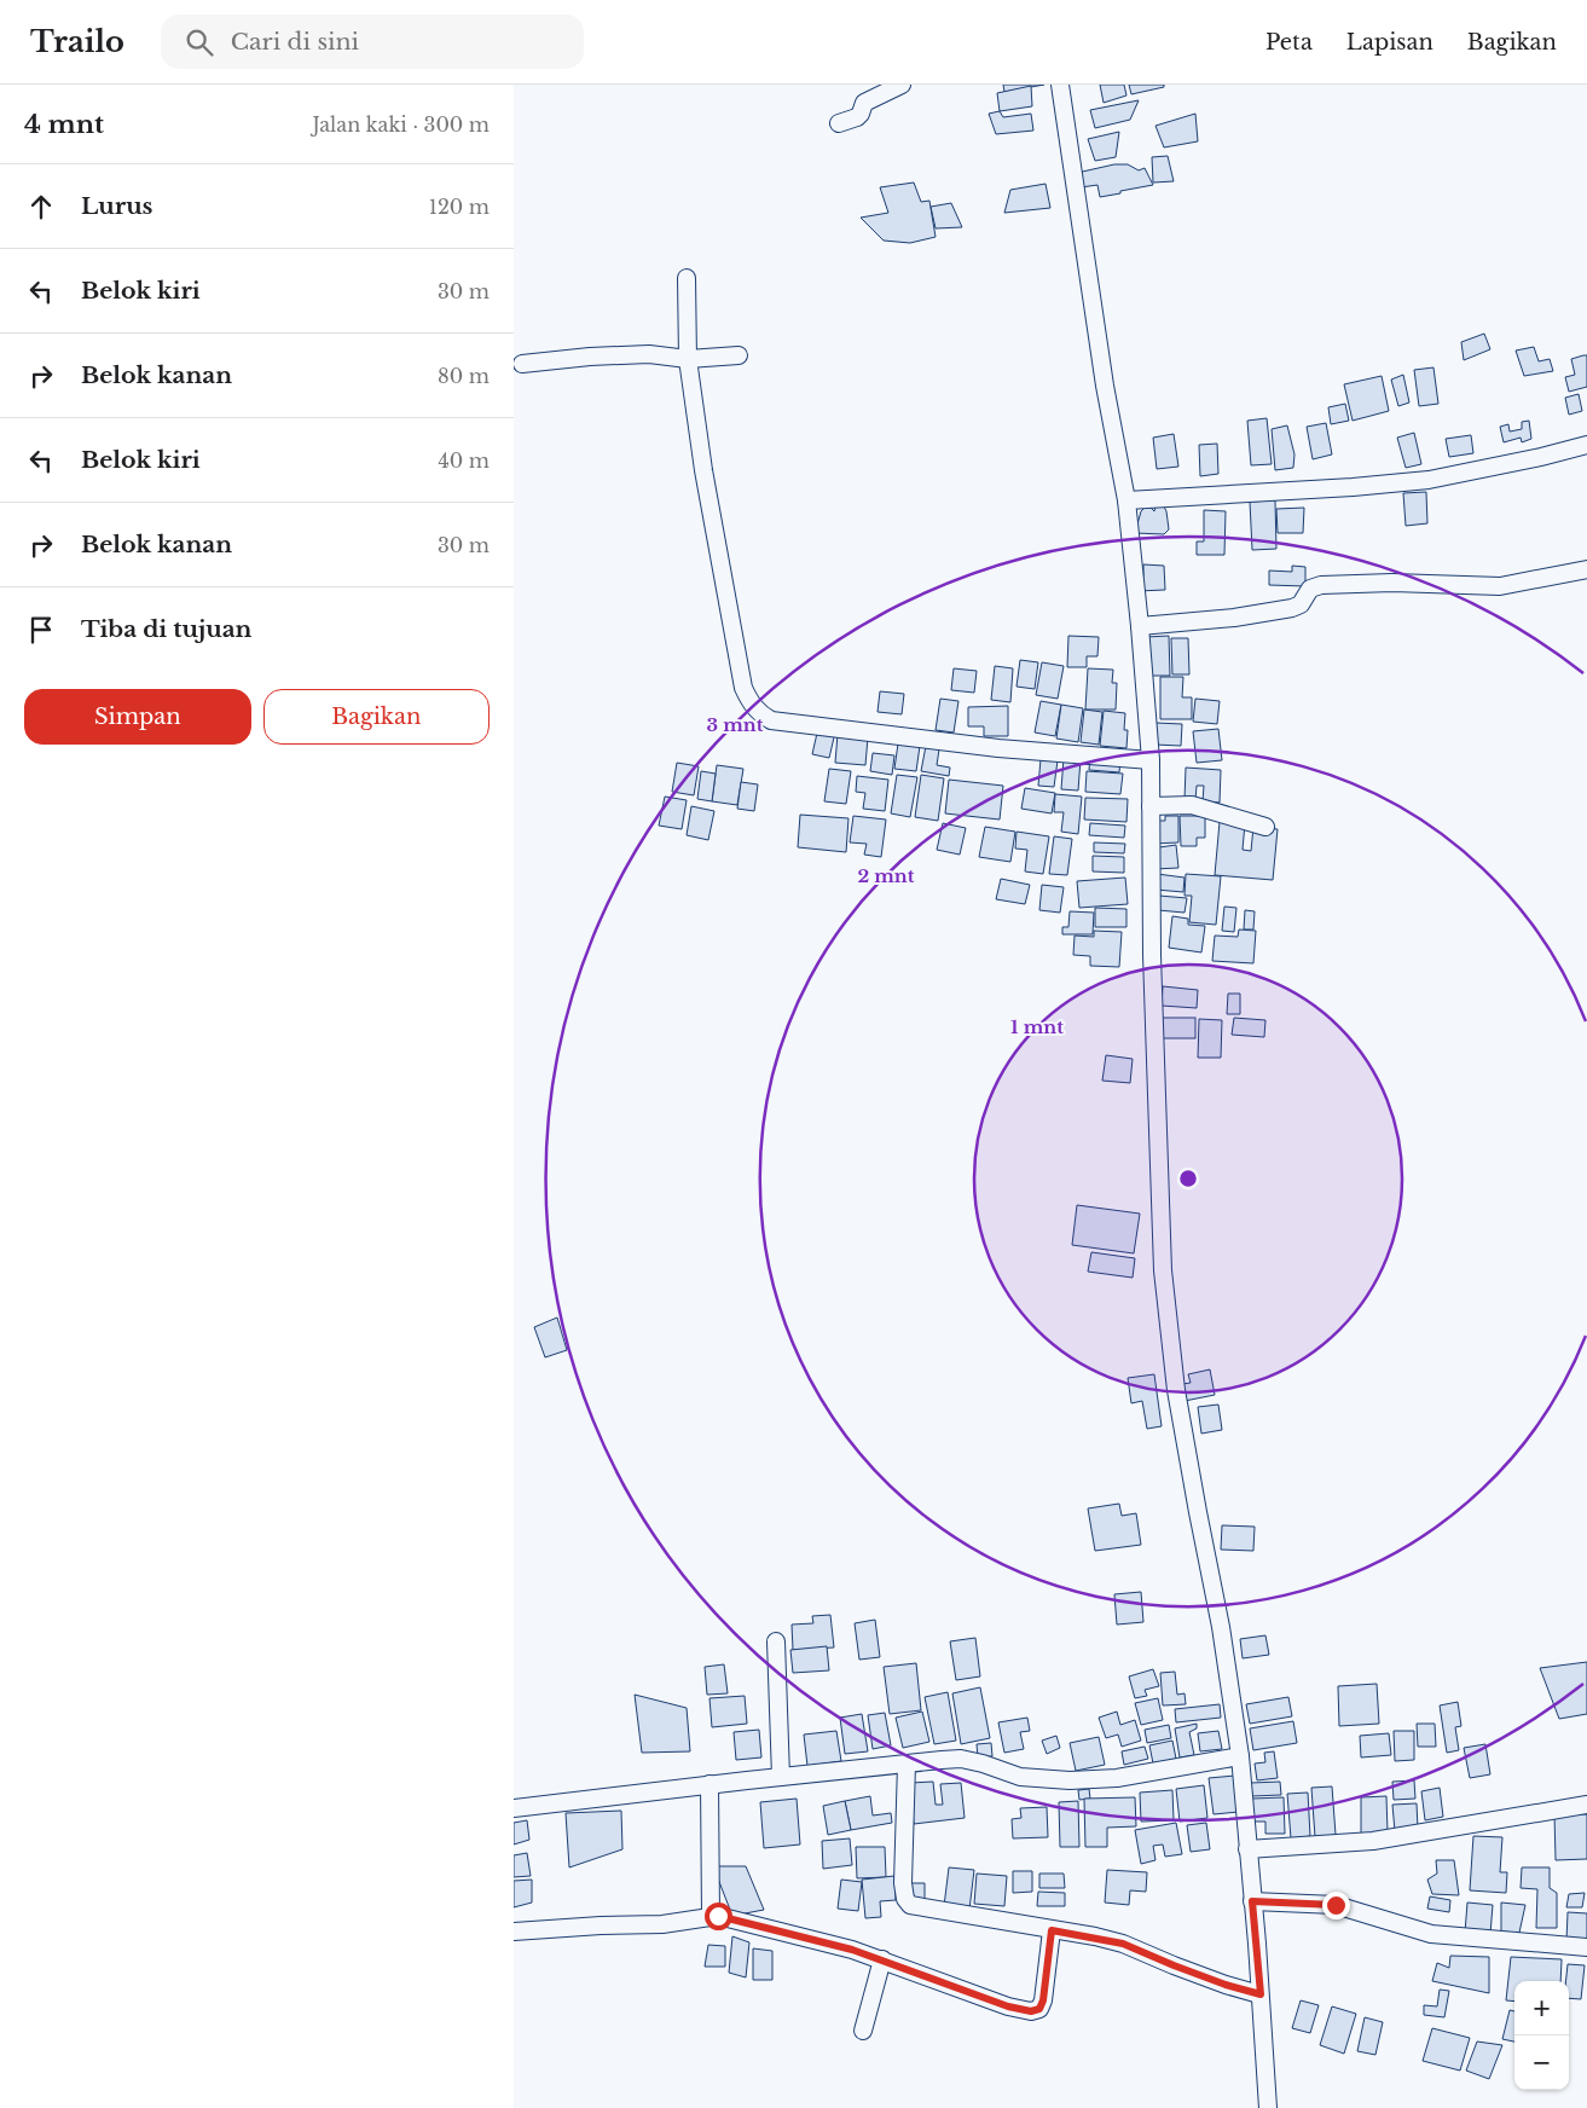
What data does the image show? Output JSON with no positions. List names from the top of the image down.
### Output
{
  "page": {
    "header": "Trailo",
    "search": "Cari di sini",
    "nav": ["Peta", "Lapisan", "Bagikan"],
    "heading": ["4 mnt", "Jalan kaki · 300 m"],
    "list": [
      ["Lurus", "120 m"],
      ["Belok kiri", "30 m"],
      ["Belok kanan", "80 m"],
      ["Belok kiri", "40 m"],
      ["Belok kanan", "30 m"],
      "Tiba di tujuan"
    ],
    "buttons": ["Simpan", "Bagikan"],
    "map_buttons": ["+", "−"]
  },
  "rings": ["3 mnt", "2 mnt", "1 mnt"]
}
